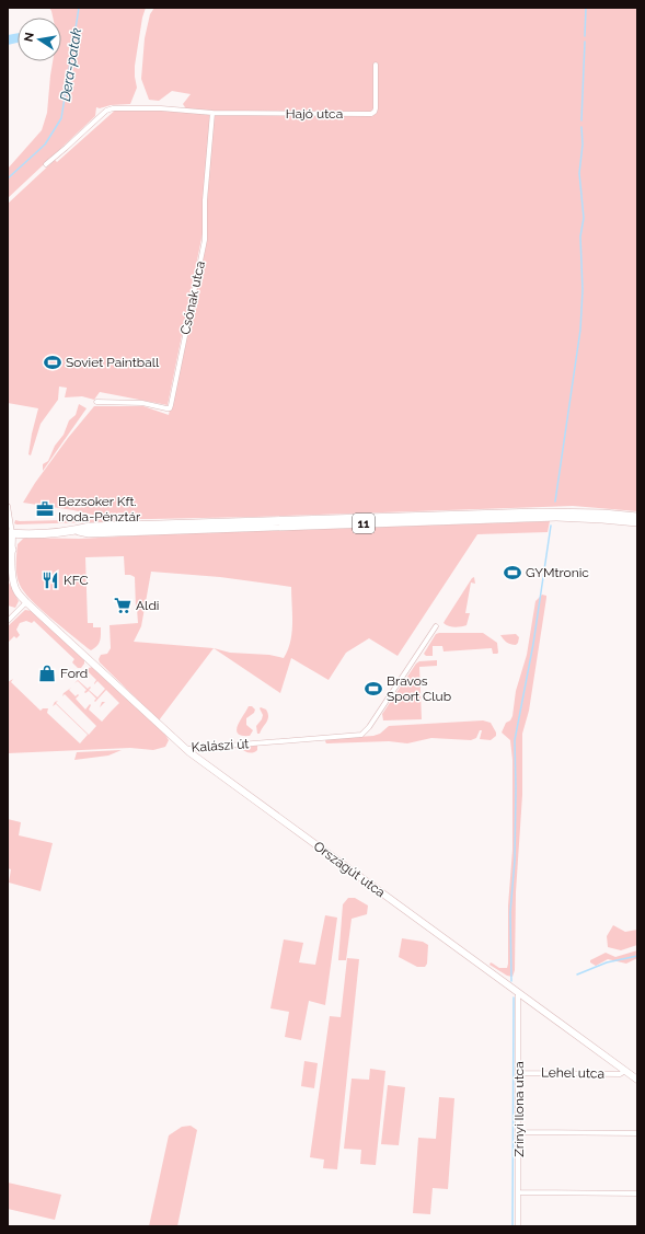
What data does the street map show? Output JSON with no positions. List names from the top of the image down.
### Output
{
  "streets": {
    "main road": ["11", "Kalászi út", "Országút utca"],
    "street": [
      "Hajó utca",
      "Csónak utca",
      "Lehel utca",
      "Zrínyi Ilona utca"
    ]
  },
  "crossings": [
    ["Hajó utca", "Csónak utca"],
    ["11", "Kalászi út"],
    ["Kalászi út", "Országút utca"],
    ["Országút utca", "Lehel utca"],
    ["Országút utca", "Zrínyi Ilona utca"],
    ["Lehel utca", "Zrínyi Ilona utca"]
  ],
  "water": ["Dera-patak"],
  "places": {
    "sports": ["Soviet Paintball", "GYMtronic", "Bravos Sport Club"],
    "office": ["Bezsoker Kft. Iroda-Pénztár"],
    "restaurant": ["KFC"],
    "supermarket": ["Aldi"],
    "shop": ["Ford"]
  },
  "north": "left"
}
